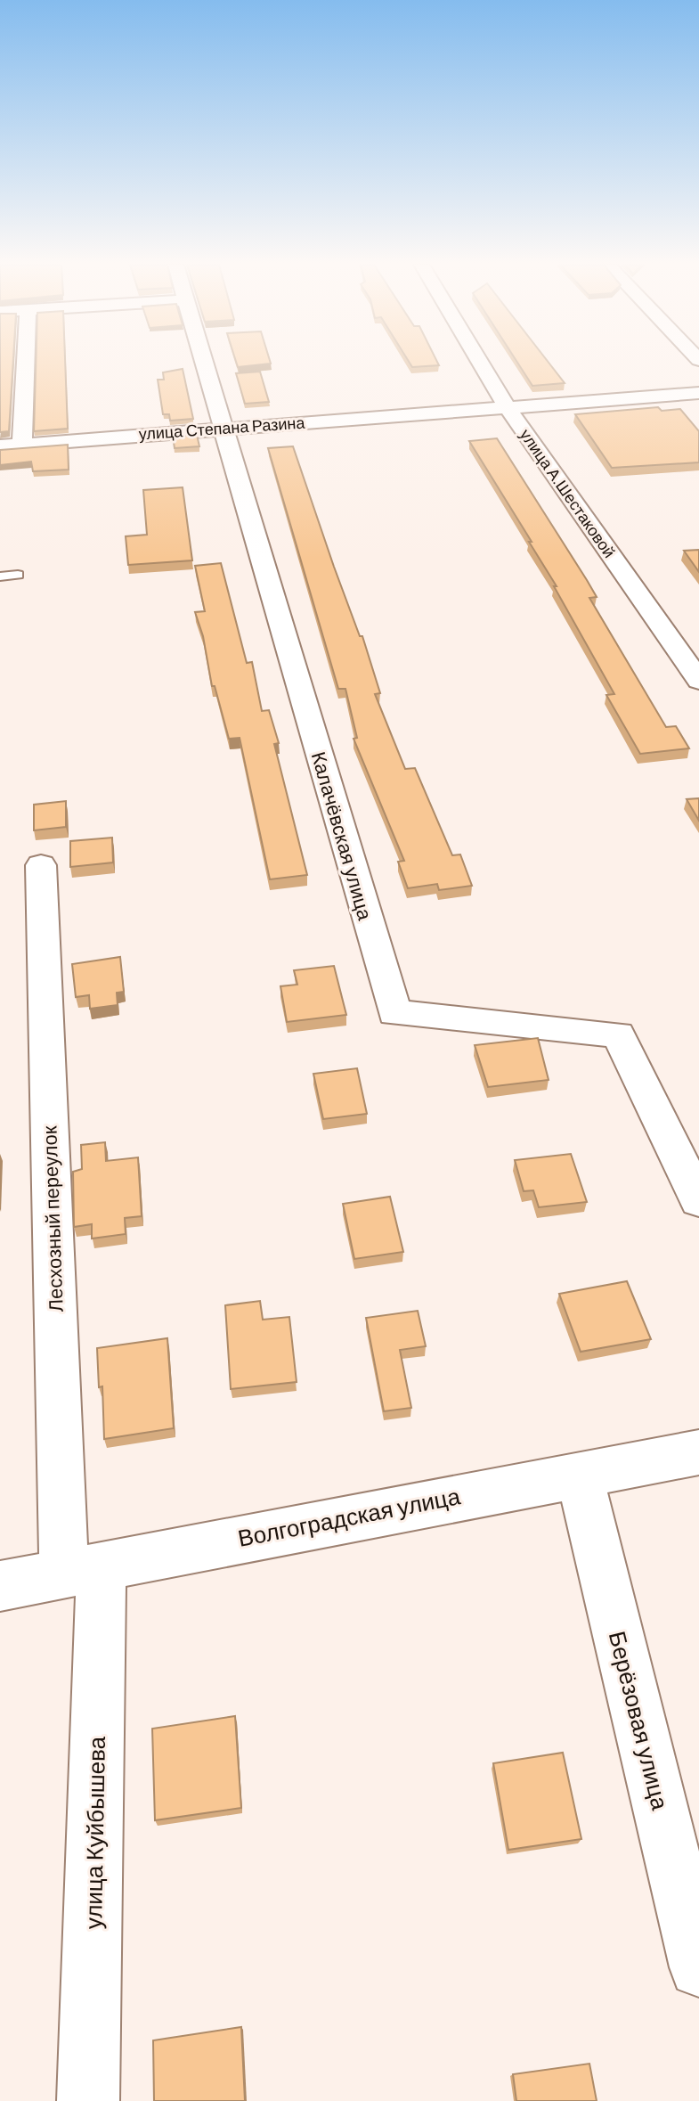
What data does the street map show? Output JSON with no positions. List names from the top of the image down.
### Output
{
  "streets": {
    "street": [
      "улица Степана Разина",
      "улица А.Шестаковой",
      "Калачёвская улица",
      "Лесхозный переулок",
      "Волгоградская улица",
      "Берёзовая улица",
      "улица Куйбышева"
    ]
  },
  "crossings": [
    ["улица Степана Разина", "улица А.Шестаковой"],
    ["улица Степана Разина", "Калачёвская улица"],
    ["Лесхозный переулок", "Волгоградская улица"],
    ["Лесхозный переулок", "улица Куйбышева"],
    ["Волгоградская улица", "Берёзовая улица"],
    ["Волгоградская улица", "улица Куйбышева"]
  ]
}
